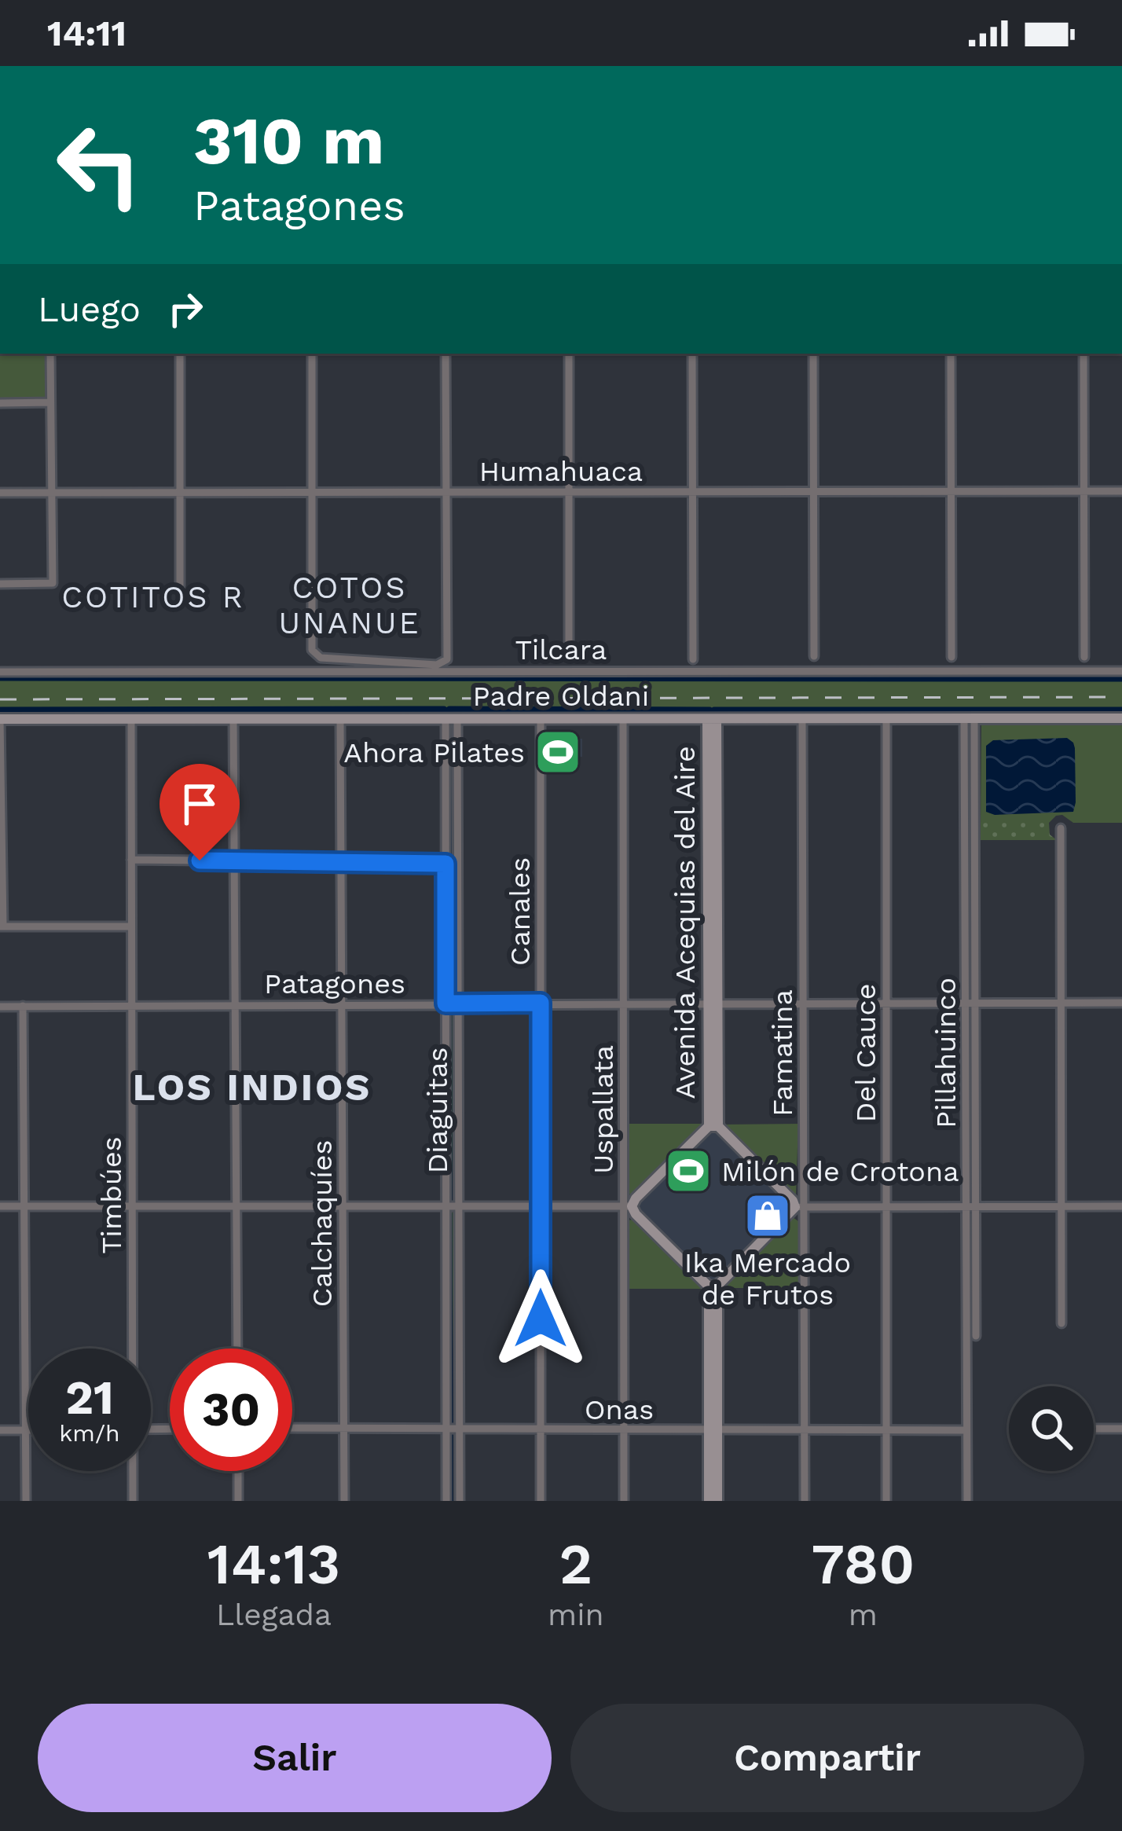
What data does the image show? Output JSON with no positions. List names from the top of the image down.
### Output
{
  "streets": {
    "street": [
      "Humahuaca",
      "Tilcara",
      "Padre Oldani",
      "Canales",
      "Avenida Acequias del Aire",
      "Patagones",
      "Famatina",
      "Del Cauce",
      "Pillahuinco",
      "Uspallata",
      "Diaguitas",
      "Timbúes",
      "Calchaquíes",
      "Onas"
    ]
  },
  "crossings": [
    ["Padre Oldani", "Canales"],
    ["Padre Oldani", "Avenida Acequias del Aire"],
    ["Padre Oldani", "Famatina"],
    ["Padre Oldani", "Del Cauce"],
    ["Padre Oldani", "Pillahuinco"],
    ["Padre Oldani", "Uspallata"],
    ["Padre Oldani", "Diaguitas"],
    ["Padre Oldani", "Timbúes"],
    ["Padre Oldani", "Calchaquíes"],
    ["Canales", "Patagones"],
    ["Canales", "Onas"],
    ["Avenida Acequias del Aire", "Patagones"],
    ["Avenida Acequias del Aire", "Famatina"],
    ["Avenida Acequias del Aire", "Uspallata"],
    ["Patagones", "Famatina"],
    ["Patagones", "Del Cauce"],
    ["Patagones", "Pillahuinco"],
    ["Patagones", "Uspallata"],
    ["Patagones", "Diaguitas"],
    ["Patagones", "Timbúes"],
    ["Patagones", "Calchaquíes"],
    ["Famatina", "Onas"],
    ["Del Cauce", "Onas"],
    ["Pillahuinco", "Onas"],
    ["Uspallata", "Onas"],
    ["Diaguitas", "Onas"],
    ["Calchaquíes", "Onas"]
  ],
  "districts": ["COTOS UNANUE", "COTITOS R", "LOS INDIOS"],
  "places": {
    "sports": ["Ahora Pilates", "Milón de Crotona"],
    "shop": ["Ika Mercado de Frutos"]
  },
  "page": {
    "status": "14:11",
    "turn": ["310 m", "Patagones"],
    "then": "Luego",
    "speed": "21 km/h",
    "limit": "30",
    "eta": [
      "14:13",
      "Llegada",
      "2",
      "min",
      "780",
      "m"
    ],
    "buttons": ["Salir", "Compartir"]
  }
}
